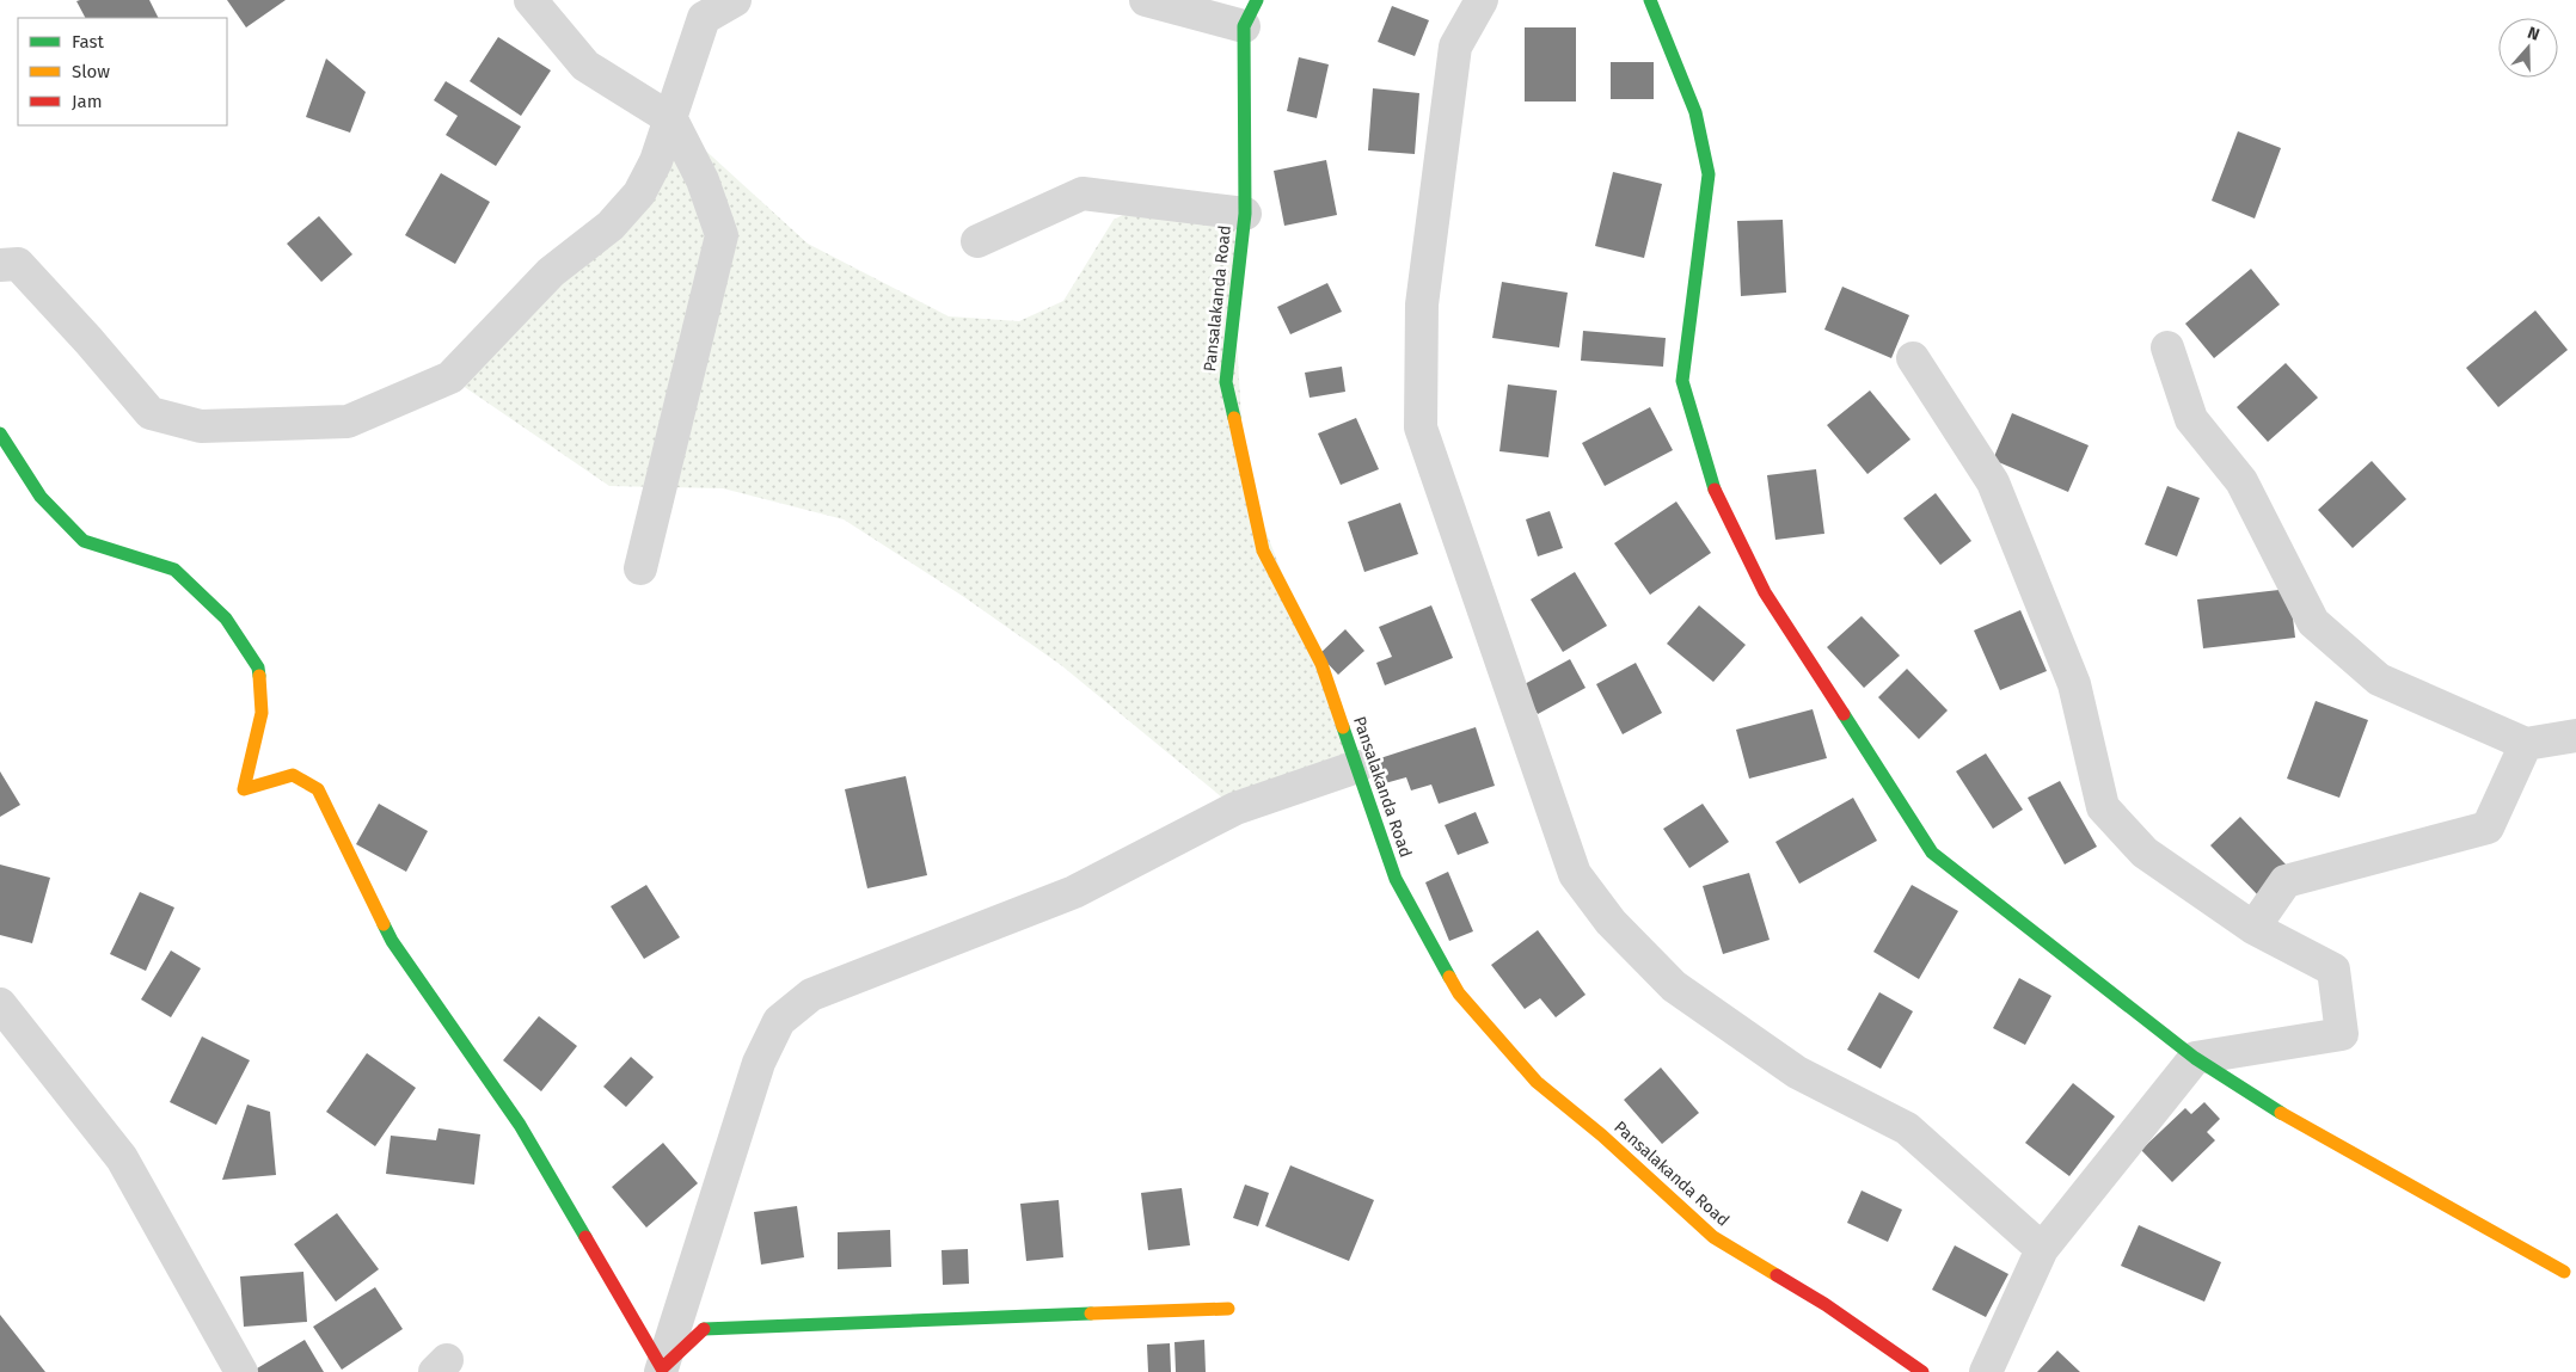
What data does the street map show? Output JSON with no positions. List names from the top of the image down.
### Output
{
  "streets": {
    "street": ["Pansalakanda Road"]
  },
  "legend": ["Fast", "Slow", "Jam"],
  "north": "top"
}
